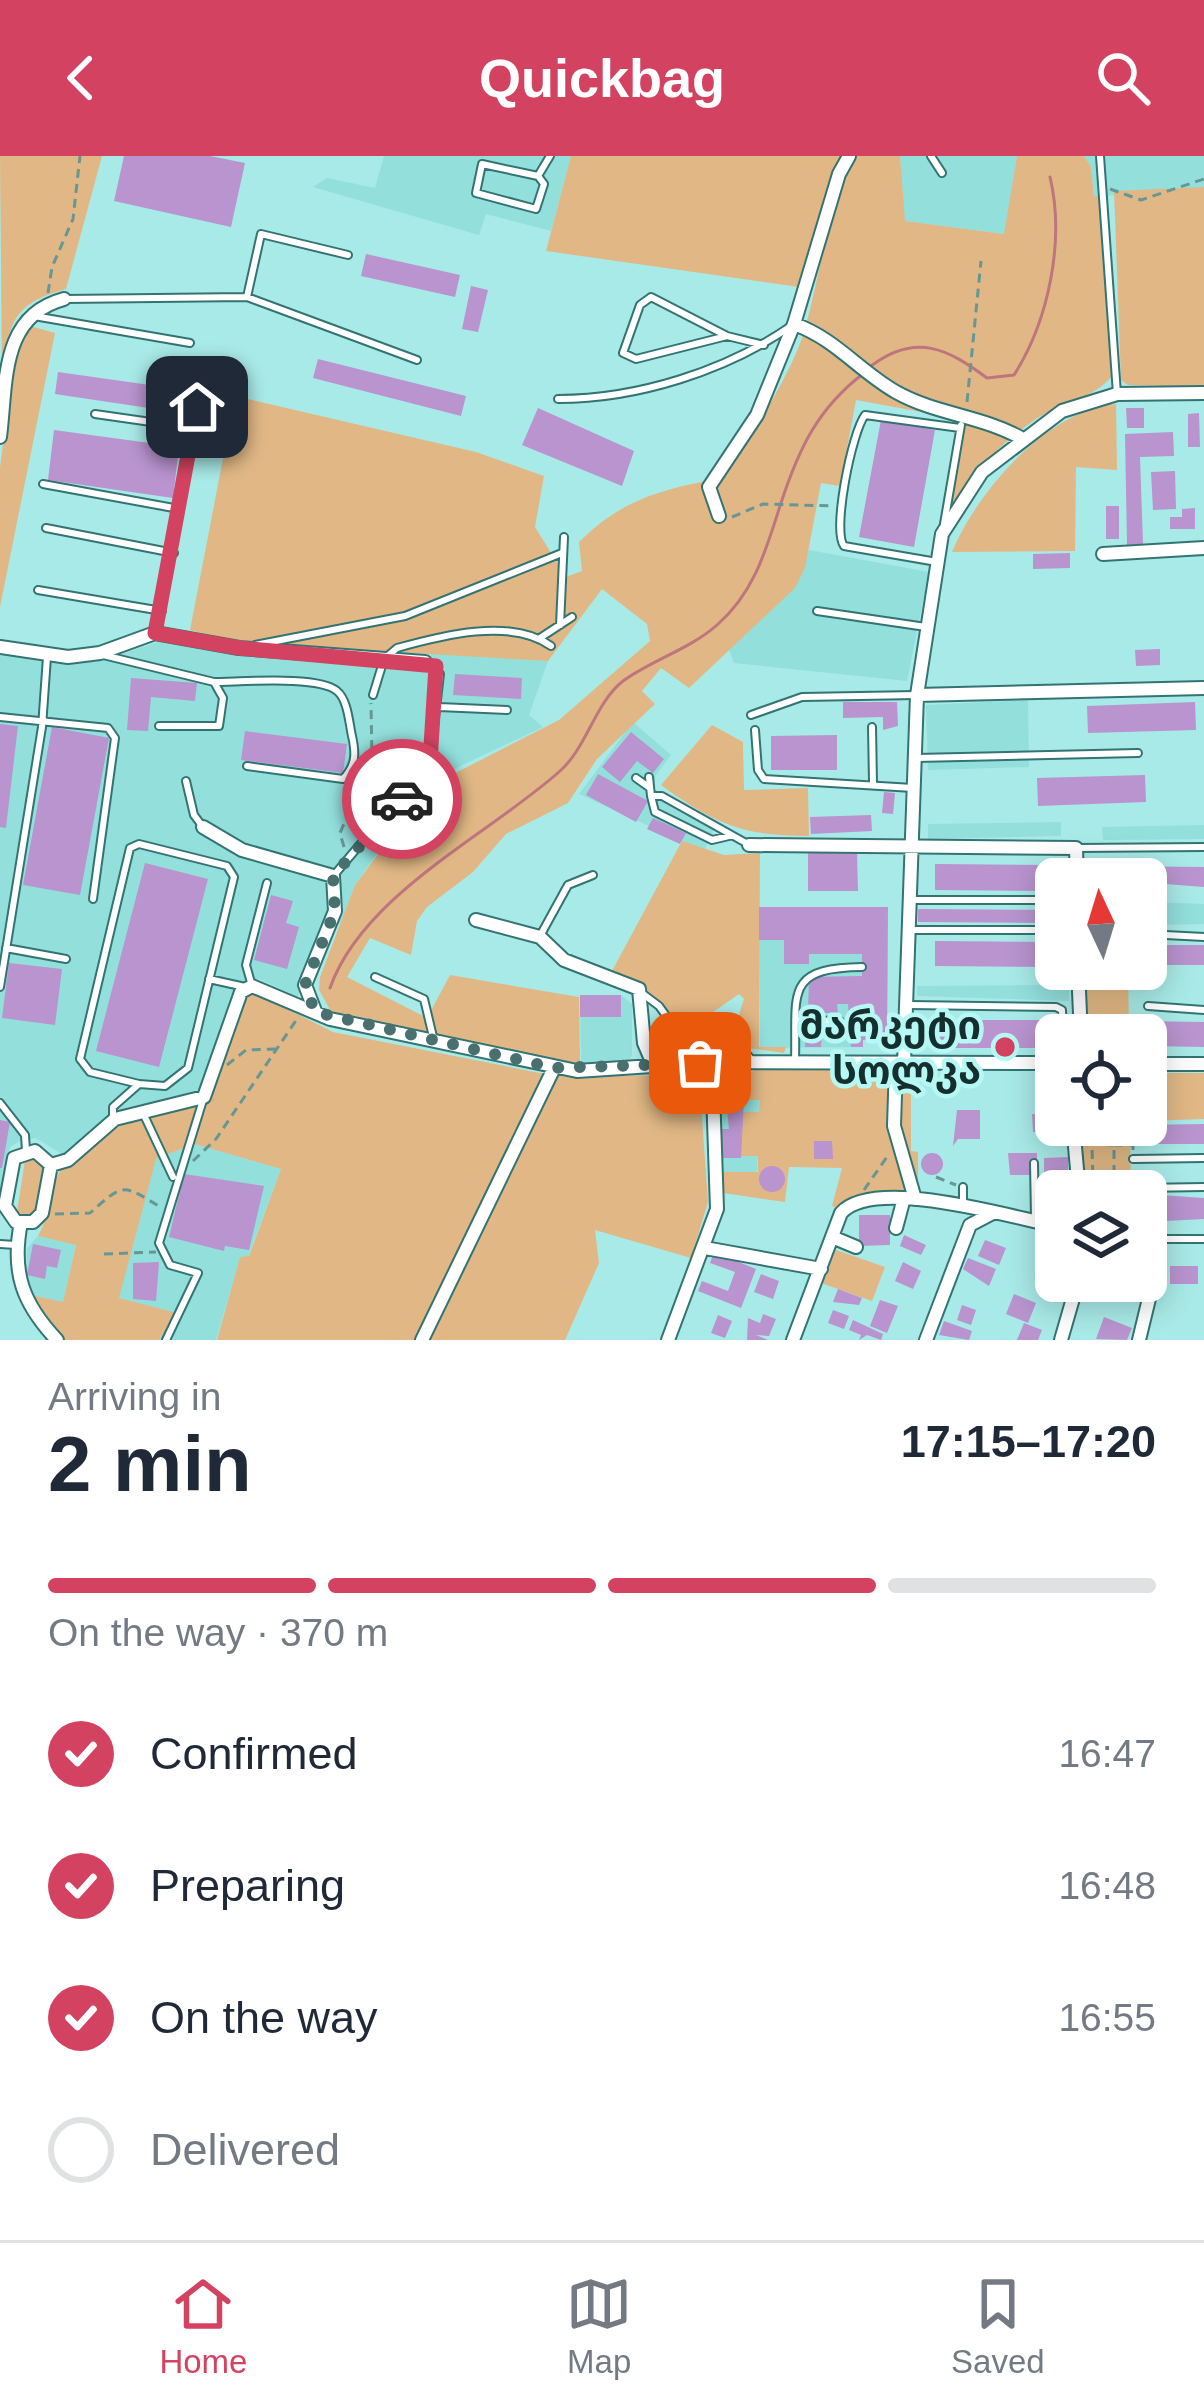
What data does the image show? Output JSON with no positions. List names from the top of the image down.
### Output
{
  "places": ["მარკეტი სოლკა"],
  "north": "top",
  "page": {
    "header": "Quickbag",
    "heading": ["2 min", "Arriving in", "17:15–17:20"],
    "bar": "On the way · 370 m",
    "list": [
      ["Confirmed", "16:47"],
      ["Preparing", "16:48"],
      ["On the way", "16:55"],
      "Delivered"
    ],
    "tabs": ["Home", "Map", "Saved"]
  }
}
